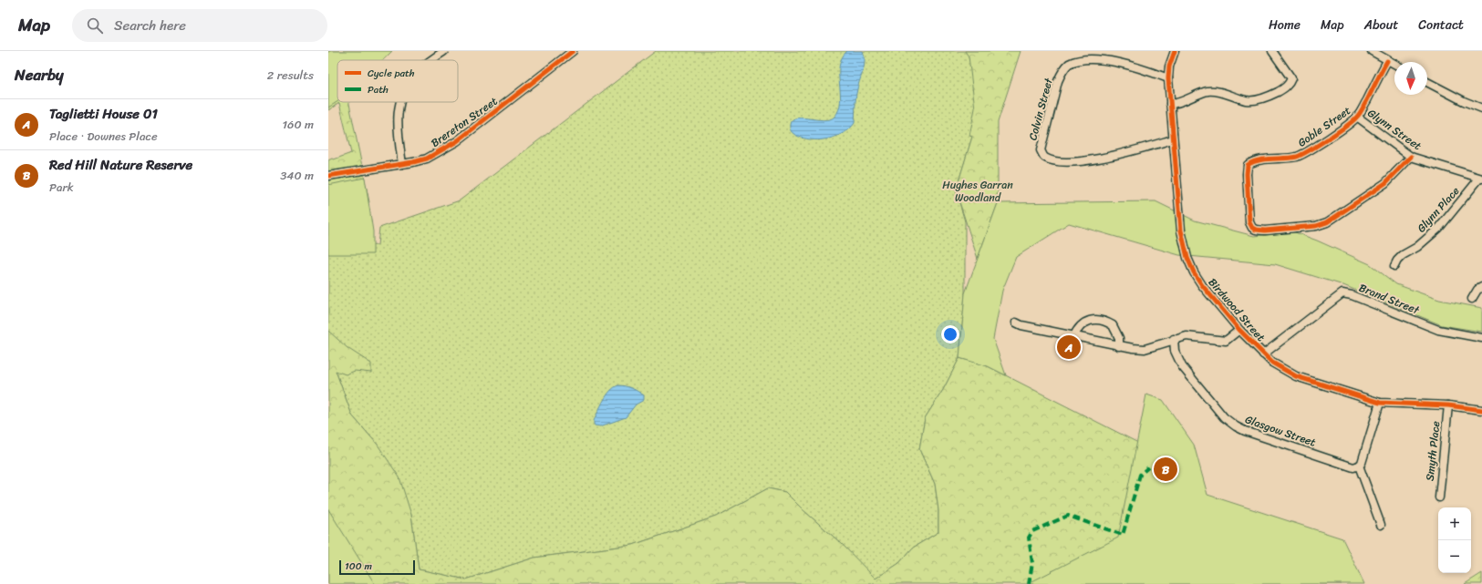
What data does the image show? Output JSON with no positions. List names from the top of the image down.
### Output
{
  "streets": {
    "street": [
      "Colvin Street",
      "Brereton Street",
      "Goble Street",
      "Glynn Street",
      "Glynn Place",
      "Brand Street",
      "Birdwood Street",
      "Glasgow Street",
      "Smyth Place"
    ]
  },
  "crossings": [
    ["Colvin Street", "Birdwood Street"],
    ["Goble Street", "Glynn Street"],
    ["Glynn Street", "Glynn Place"],
    ["Brand Street", "Birdwood Street"],
    ["Birdwood Street", "Smyth Place"]
  ],
  "parks": ["Hughes Garran Woodland"],
  "legend": ["Cycle path", "Path"],
  "scale_bar": "100 m",
  "north": "bottom",
  "page": {
    "header": "Map",
    "search": "Search here",
    "nav": [
      "Home",
      "Map",
      "About",
      "Contact"
    ],
    "heading": ["Nearby", "2 results"],
    "list": [
      {
        "mark": "A",
        "name": "Taglietti House 01",
        "note": "Place · Downes Place",
        "value": "160 m"
      },
      {
        "mark": "B",
        "name": "Red Hill Nature Reserve",
        "note": "Park",
        "value": "340 m"
      }
    ],
    "pins": ["A", "B"],
    "map_buttons": ["+", "−"],
    "scale": "100 m"
  }
}
